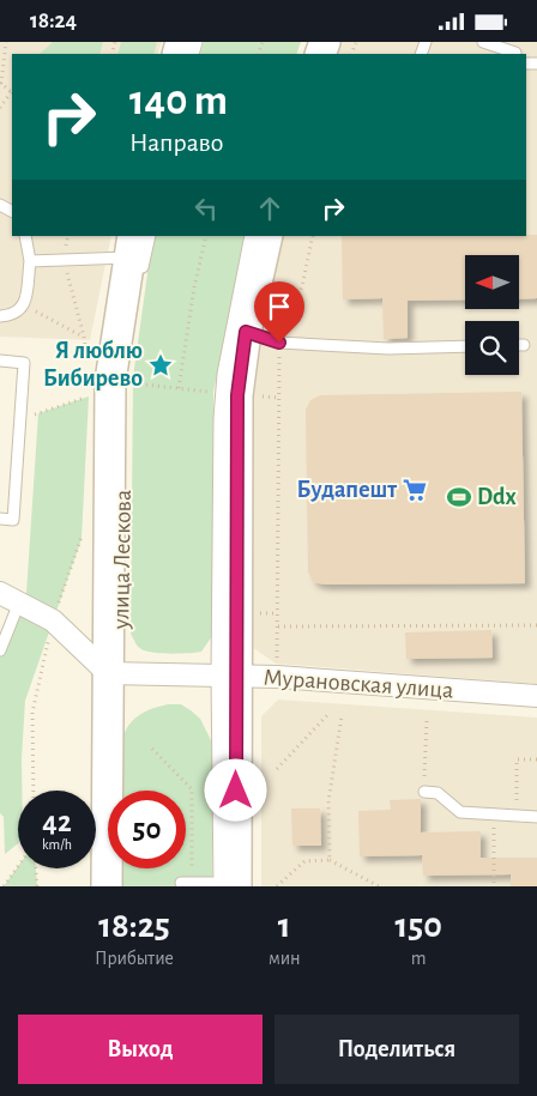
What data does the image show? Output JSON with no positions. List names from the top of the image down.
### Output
{
  "streets": {
    "main road": ["улица Лескова"],
    "street": ["Мурановская улица"]
  },
  "crossings": [
    ["улица Лескова", "Мурановская улица"]
  ],
  "places": {
    "place": ["Я люблю Бибирево"],
    "supermarket": ["Будапешт"],
    "sports": ["Ddx"]
  },
  "north": "left",
  "page": {
    "status": "18:24",
    "turn": ["140 m", "Направо"],
    "speed": "42 km/h",
    "limit": "50",
    "eta": [
      "18:25",
      "Прибытие",
      "1",
      "мин",
      "150",
      "m"
    ],
    "buttons": ["Выход", "Поделиться"]
  }
}
